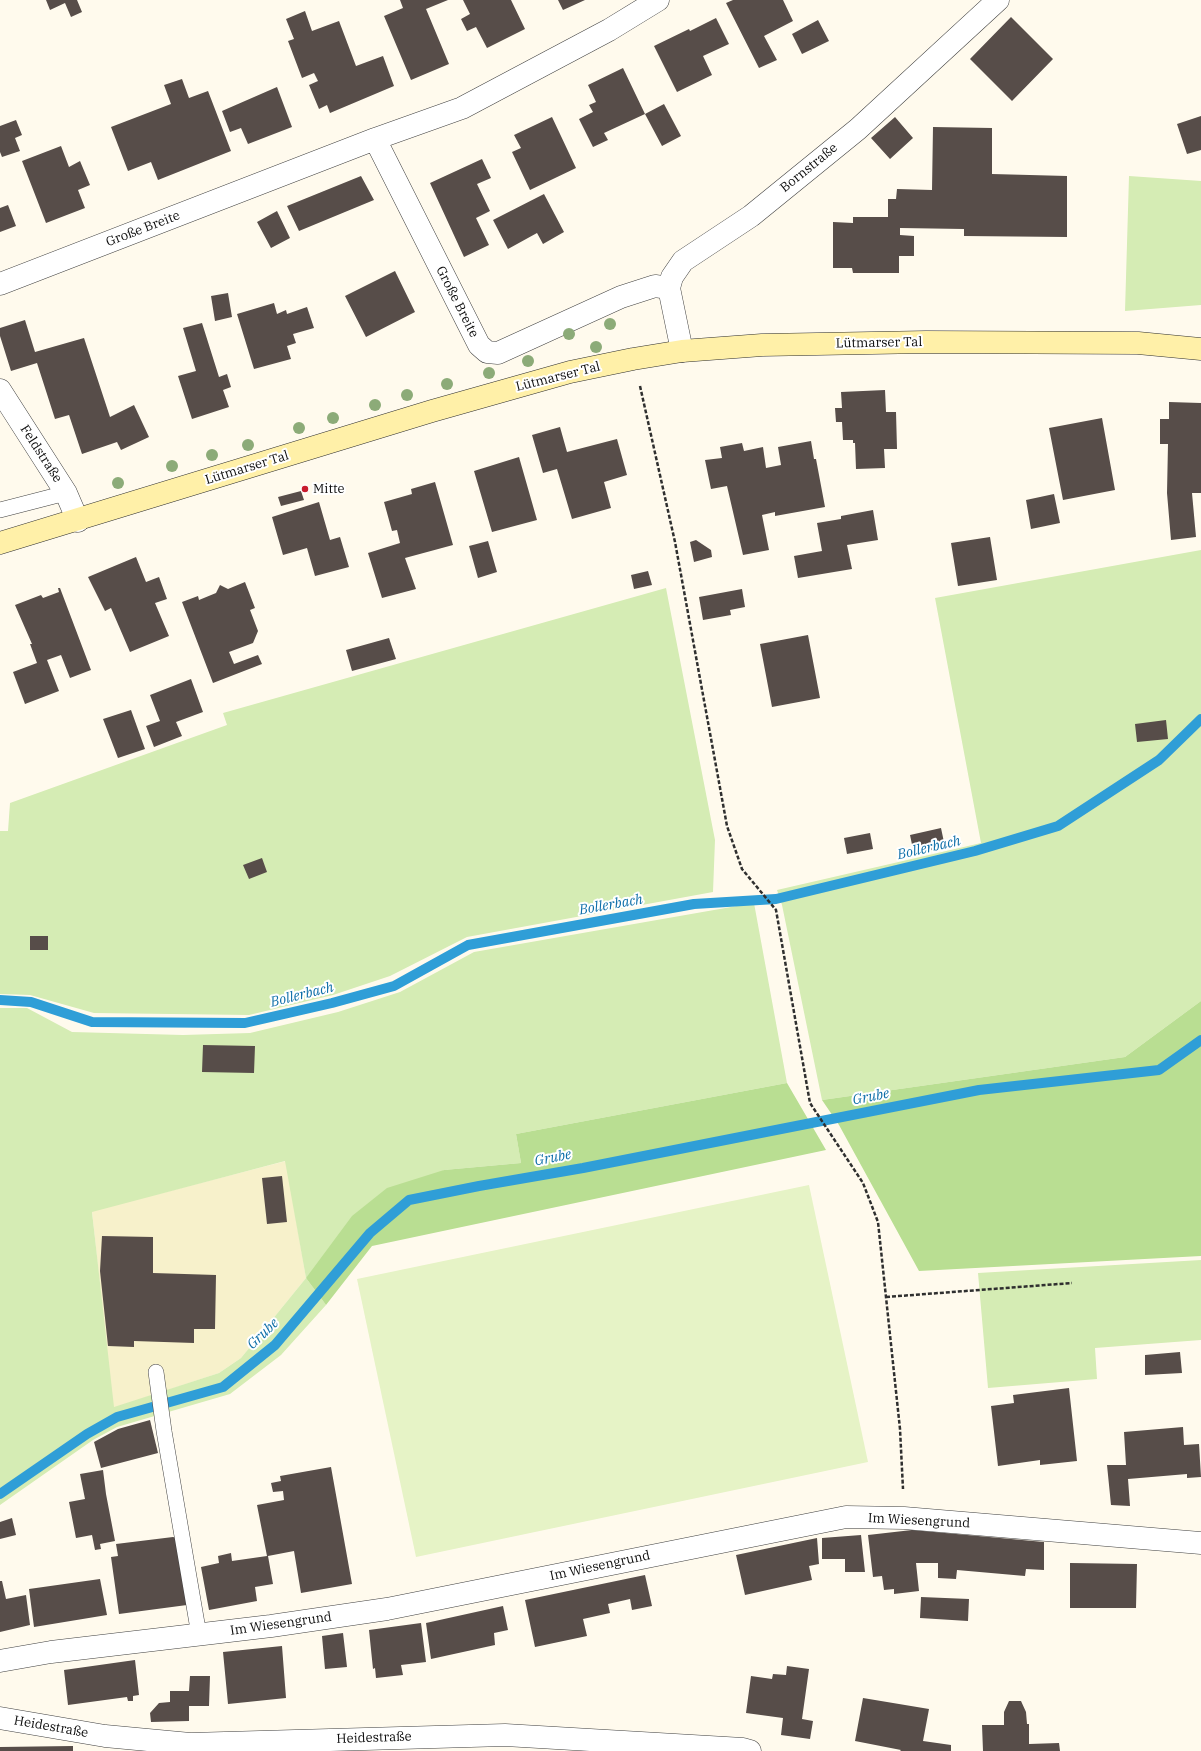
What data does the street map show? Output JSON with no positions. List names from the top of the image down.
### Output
{
  "streets": {
    "main road": ["Lütmarser Tal"],
    "street": [
      "Bornstraße",
      "Große Breite",
      "Feldstraße",
      "Im Wiesengrund",
      "Heidestraße"
    ]
  },
  "crossings": [
    ["Bornstraße", "Große Breite"],
    ["Lütmarser Tal", "Feldstraße"]
  ],
  "water": ["Bollerbach", "Grube"],
  "places": ["Mitte"]
}
